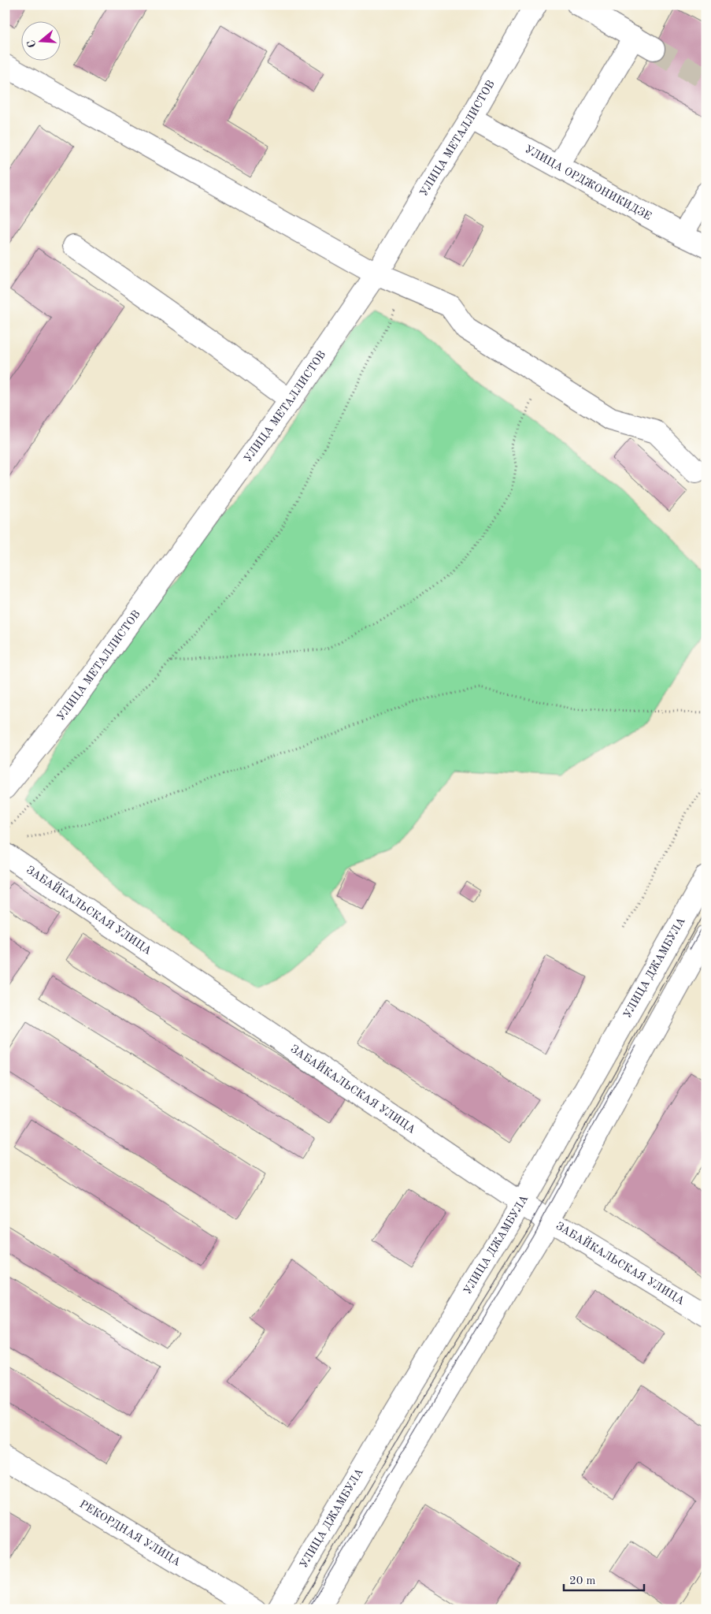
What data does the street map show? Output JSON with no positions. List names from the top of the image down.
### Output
{
  "streets": {
    "street": [
      "УЛИЦА МЕТАЛЛИСТОВ",
      "УЛИЦА ОРДЖОНИКИДЗЕ",
      "ЗАБАЙКАЛЬСКАЯ УЛИЦА",
      "УЛИЦА ДЖАМБУЛА",
      "РЕКОРДНАЯ УЛИЦА"
    ]
  },
  "crossings": [
    ["УЛИЦА МЕТАЛЛИСТОВ", "УЛИЦА ОРДЖОНИКИДЗЕ"],
    ["ЗАБАЙКАЛЬСКАЯ УЛИЦА", "УЛИЦА ДЖАМБУЛА"]
  ],
  "scale_bar": "20 m",
  "north": "left"
}
